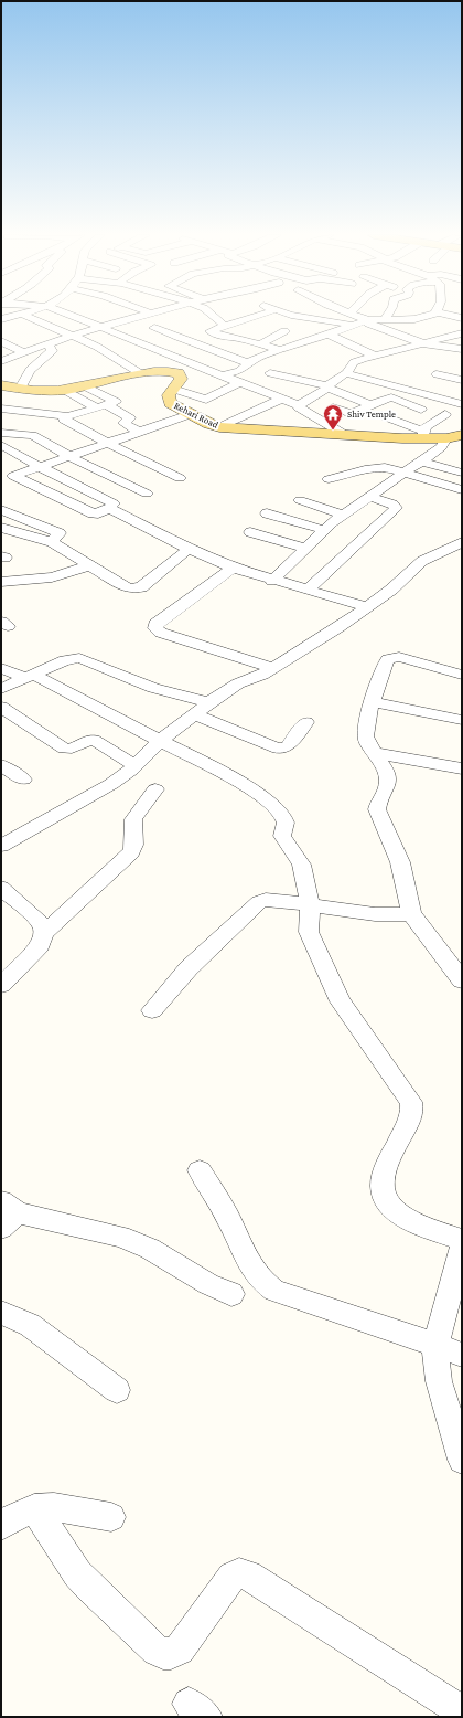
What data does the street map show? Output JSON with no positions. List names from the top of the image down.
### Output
{
  "streets": {
    "main road": ["Rehari Road"]
  },
  "places": {
    "temple": ["Shiv Temple"]
  }
}
